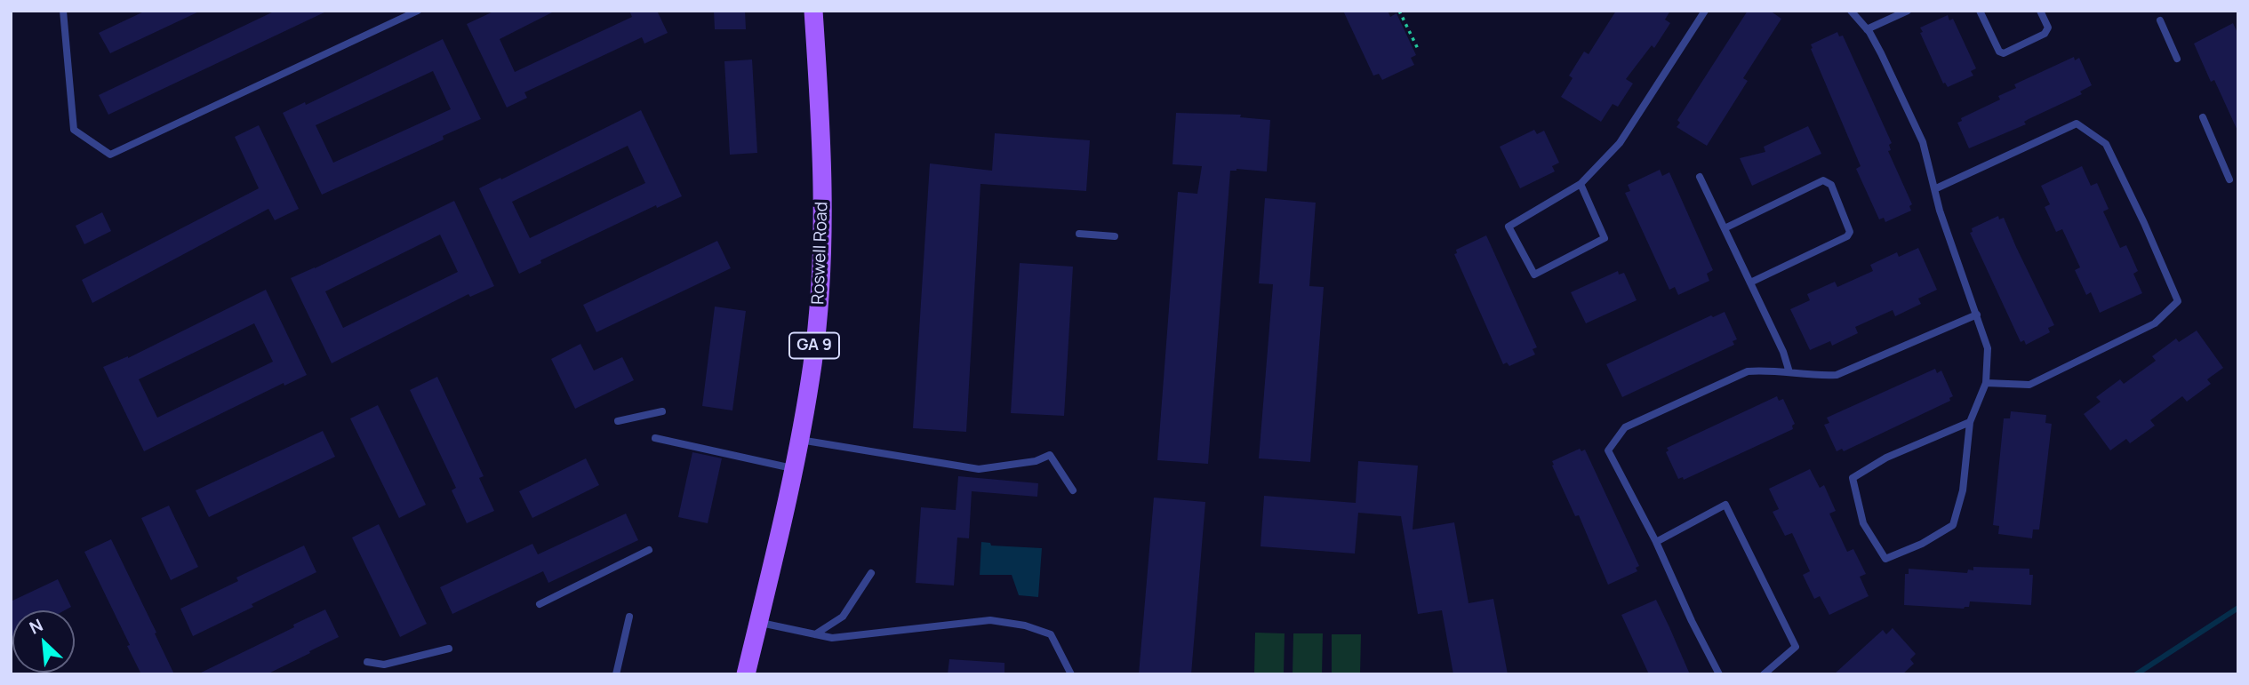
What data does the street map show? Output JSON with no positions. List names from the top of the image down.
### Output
{
  "streets": {
    "main road": ["Roswell Road", "GA 9"]
  },
  "north": "top left"
}
